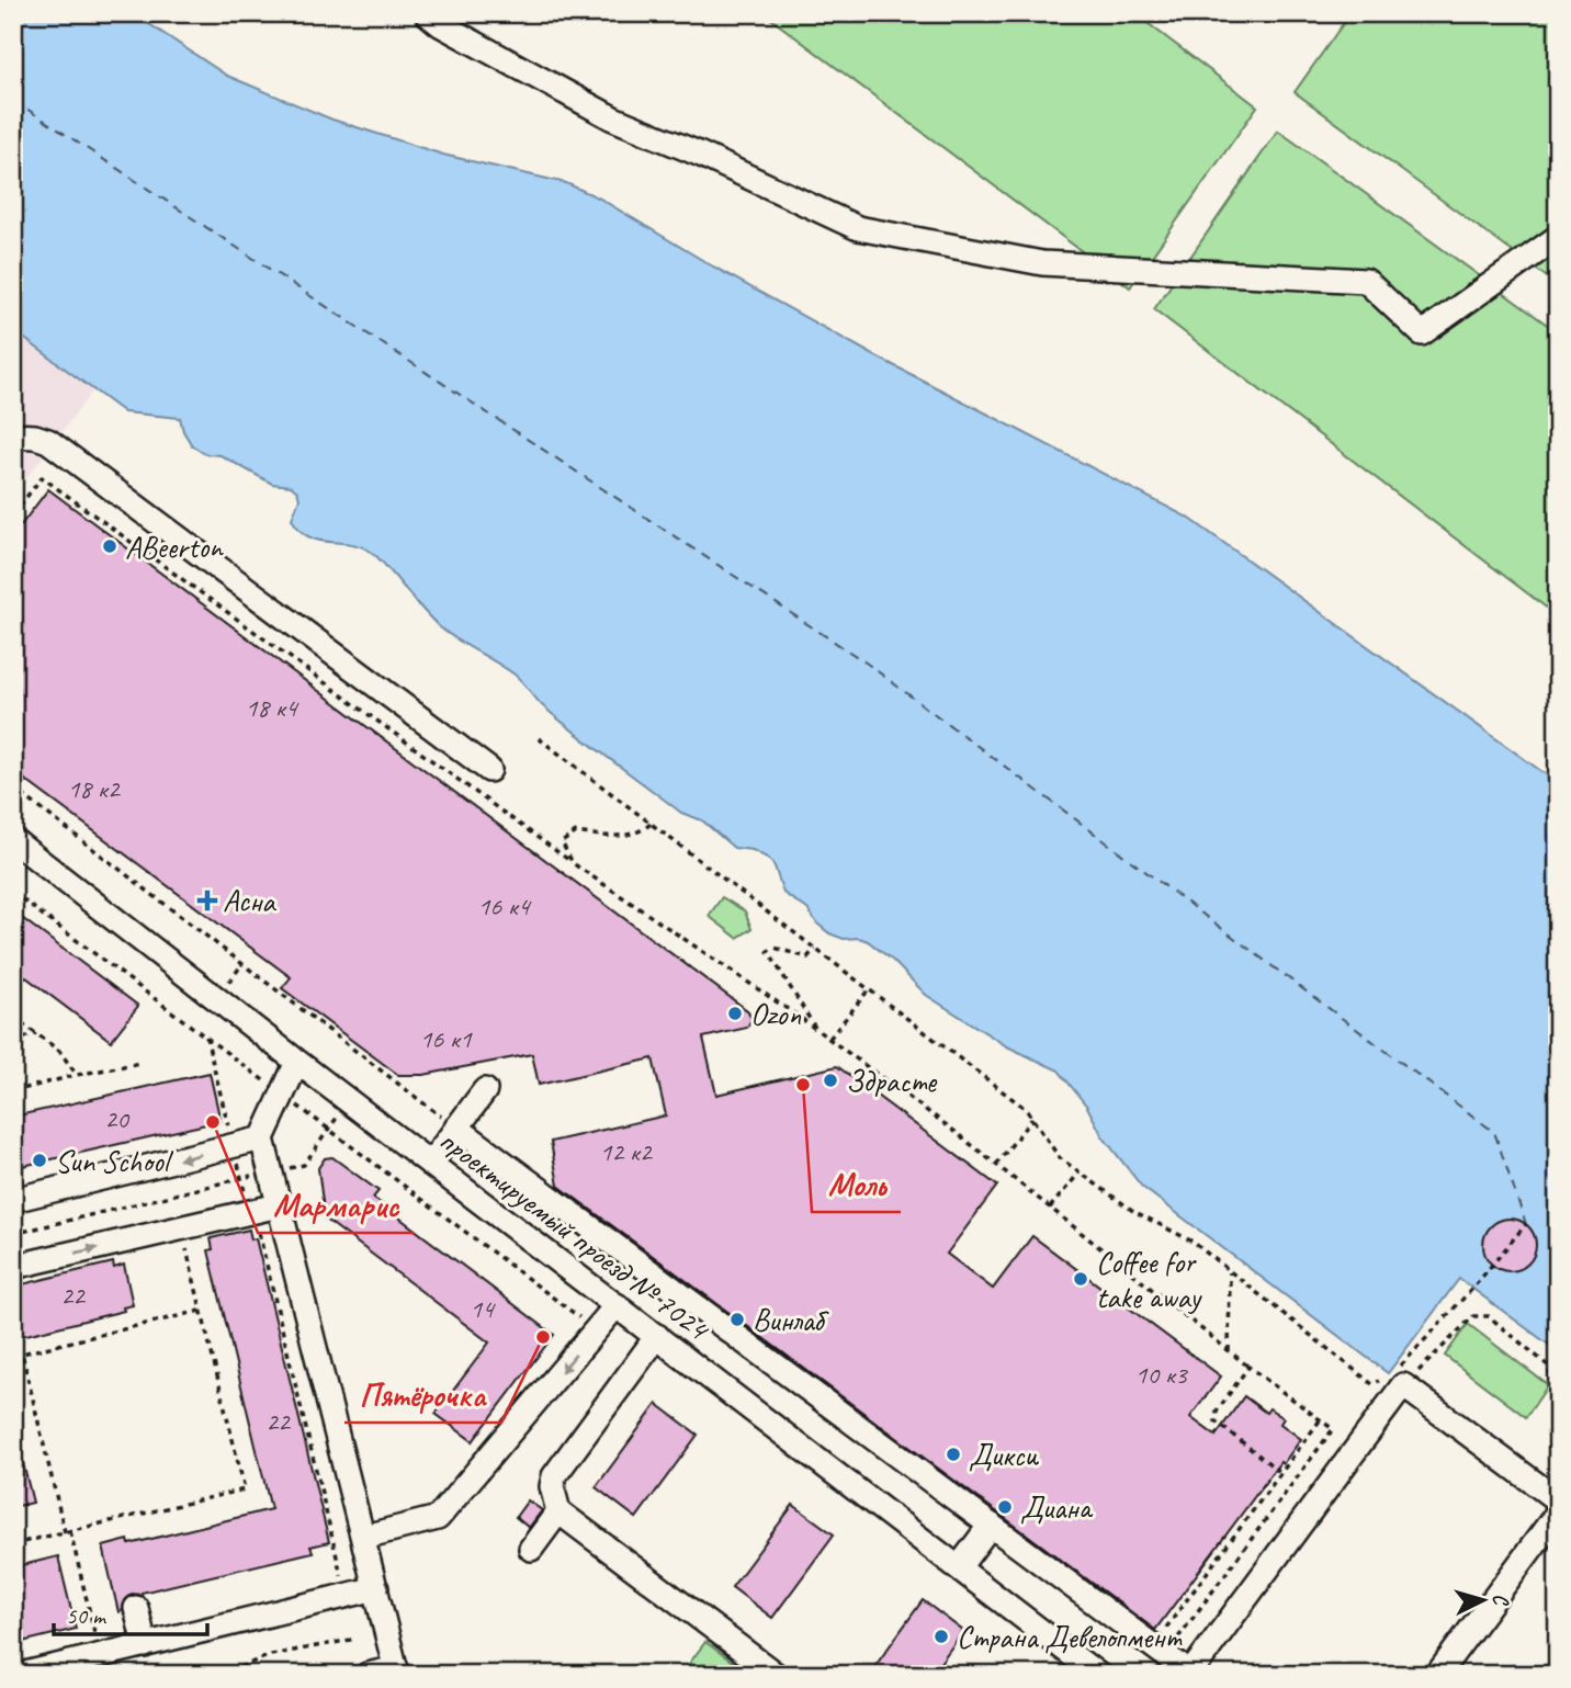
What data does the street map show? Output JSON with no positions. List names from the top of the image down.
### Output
{
  "streets": {
    "street": ["проектируемый проезд № 7024"]
  },
  "places": {
    "other": [
      "ABeerton",
      "Ozon",
      "Здрасте",
      "Моль",
      "Мармарис",
      "Sun School",
      "Coffee for take away",
      "Винлаб",
      "Пятёрочка",
      "Дикси",
      "Диана",
      "Страна Девелопмент"
    ],
    "health": ["Асна"]
  },
  "house_numbers": [
    "18 к4",
    "18 к2",
    "16 к4",
    "16 к1",
    "20",
    "12 к2",
    "22",
    "14",
    "10 к3",
    "22"
  ],
  "scale_bar": "50 m",
  "north": "right"
}
